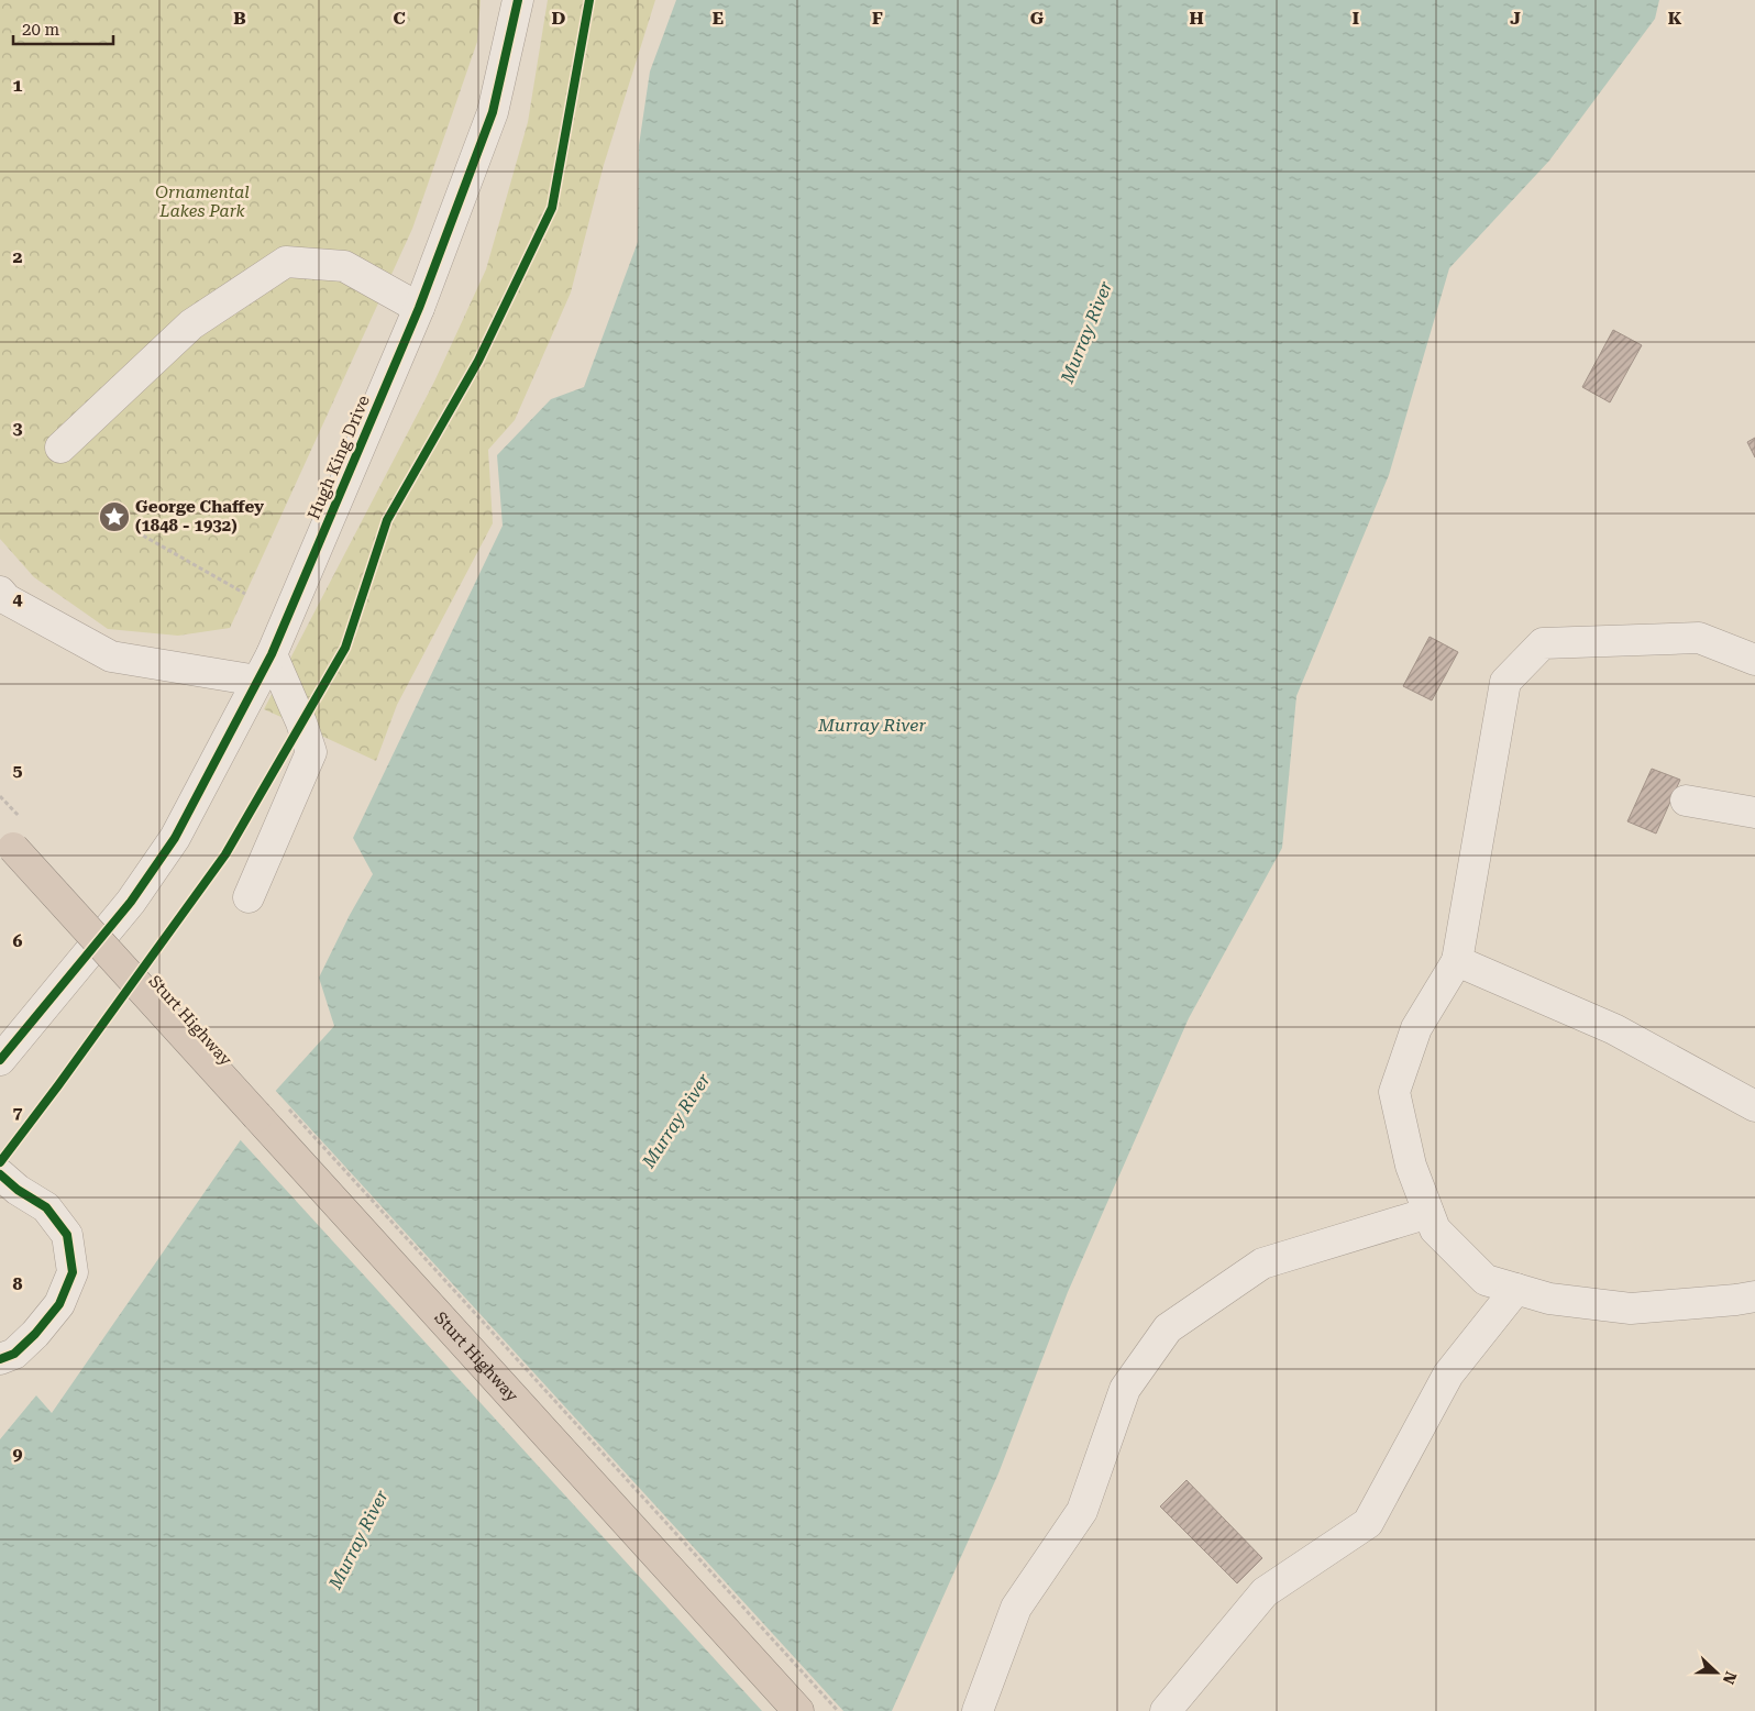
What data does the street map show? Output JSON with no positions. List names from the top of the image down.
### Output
{
  "streets": {
    "highway": ["Sturt Highway"],
    "street": ["Hugh King Drive"]
  },
  "water": ["Murray River"],
  "parks": ["Ornamental Lakes Park"],
  "places": {
    "place": ["George Chaffey (1848 - 1932)"]
  },
  "scale_bar": "20 m",
  "north": "right",
  "grid": {
    "columns": [
      "B",
      "C",
      "D",
      "E",
      "F",
      "G",
      "H",
      "I",
      "J",
      "K"
    ],
    "rows": [
      "1",
      "2",
      "3",
      "4",
      "5",
      "6",
      "7",
      "8",
      "9"
    ]
  }
}
